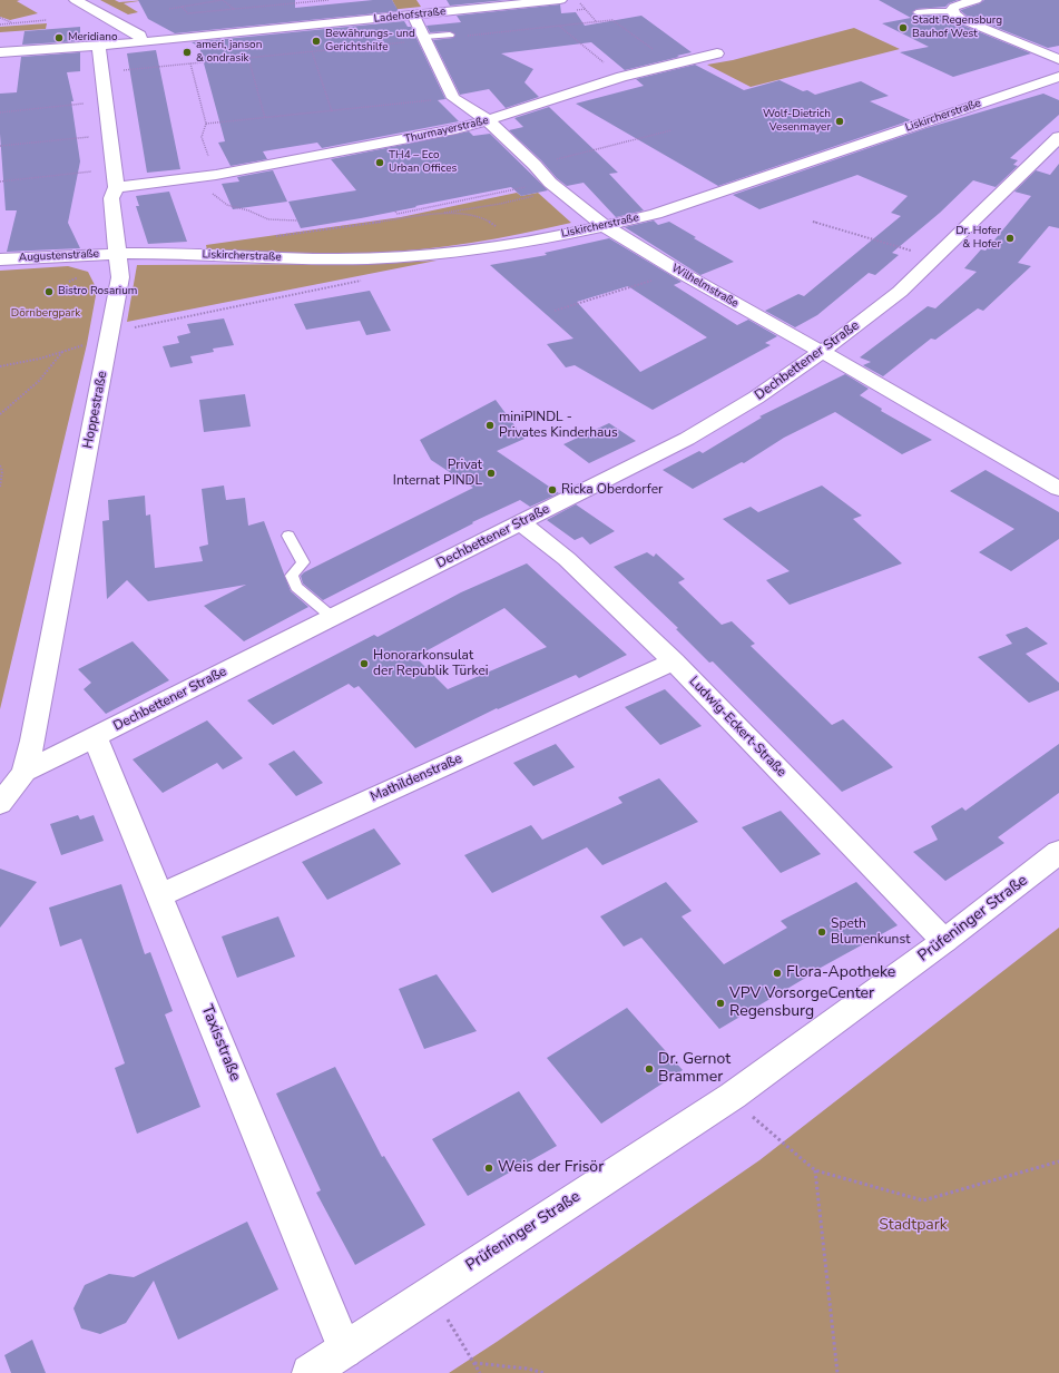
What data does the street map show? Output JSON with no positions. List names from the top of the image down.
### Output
{
  "streets": {
    "street": [
      "Ladehofstraße",
      "Liskircherstraße",
      "Thurmayerstraße",
      "Augustenstraße",
      "Wilhelmstraße",
      "Dechbettener Straße",
      "Hoppestraße",
      "Ludwig-Eckert-Straße",
      "Mathildenstraße",
      "Prüfeninger Straße",
      "Taxisstraße"
    ]
  },
  "crossings": [
    ["Ladehofstraße", "Hoppestraße"],
    ["Liskircherstraße", "Augustenstraße"],
    ["Liskircherstraße", "Wilhelmstraße"],
    ["Liskircherstraße", "Hoppestraße"],
    ["Thurmayerstraße", "Wilhelmstraße"],
    ["Thurmayerstraße", "Hoppestraße"],
    ["Augustenstraße", "Hoppestraße"],
    ["Wilhelmstraße", "Dechbettener Straße"],
    ["Dechbettener Straße", "Hoppestraße"],
    ["Dechbettener Straße", "Ludwig-Eckert-Straße"],
    ["Dechbettener Straße", "Taxisstraße"],
    ["Ludwig-Eckert-Straße", "Mathildenstraße"],
    ["Ludwig-Eckert-Straße", "Prüfeninger Straße"],
    ["Mathildenstraße", "Taxisstraße"],
    ["Prüfeninger Straße", "Taxisstraße"]
  ],
  "parks": ["Dörnbergpark", "Stadtpark"],
  "places": [
    "Stadt Regensburg Bauhof West",
    "Meridiano",
    "Bewährungs- und Gerichtshilfe",
    "ameri, janson & ondrasik",
    "Wolf-Dietrich Vesenmayer",
    "TH4 – Eco Urban Offices",
    "Dr. Hofer & Hofer",
    "Bistro Rosarium",
    "miniPINDL - Privates Kinderhaus",
    "Privat Internat PINDL",
    "Ricka Oberdorfer",
    "Honorarkonsulat der Republik Türkei",
    "Speth Blumenkunst",
    "Flora-Apotheke",
    "VPV VorsorgeCenter Regensburg",
    "Dr. Gernot Brammer",
    "Weis der Frisör"
  ]
}
